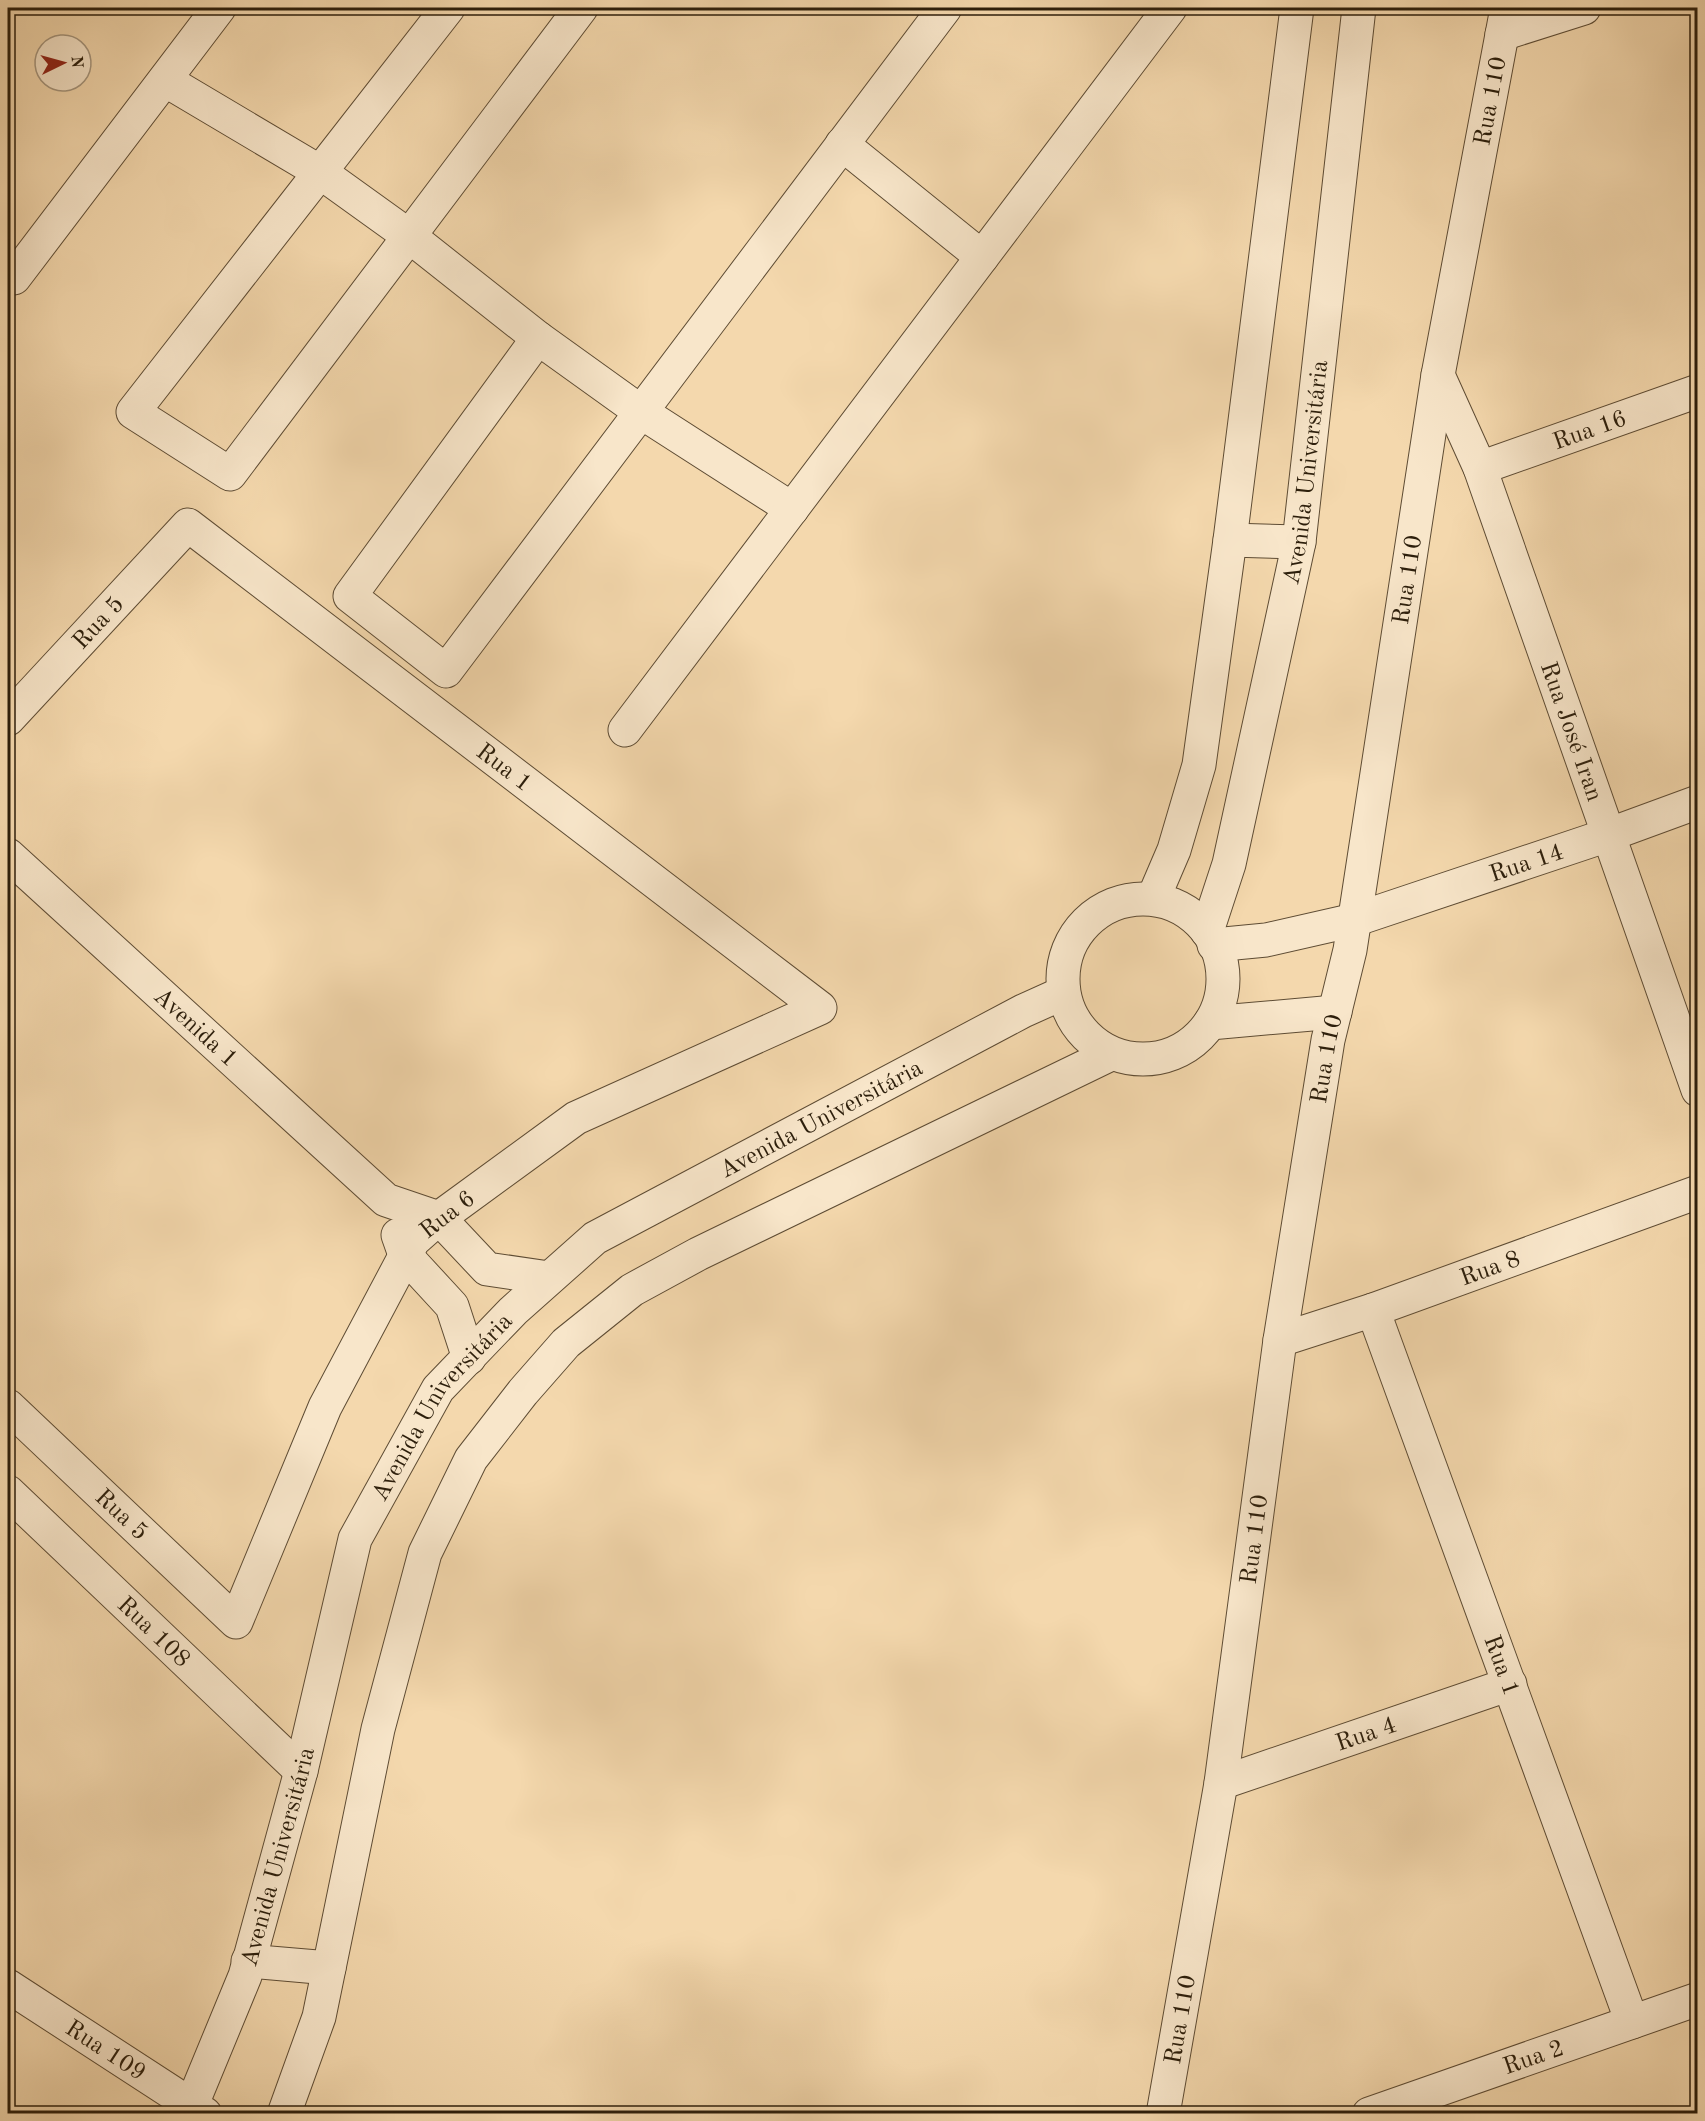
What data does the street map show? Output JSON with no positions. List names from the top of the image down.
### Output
{
  "streets": {
    "street": [
      "Rua 110",
      "Rua 16",
      "Avenida Universitária",
      "Rua 5",
      "Rua José Iran",
      "Rua 1",
      "Rua 14",
      "Avenida 1",
      "Rua 6",
      "Rua 8",
      "Rua 108",
      "Rua 4",
      "Rua 109",
      "Rua 2"
    ]
  },
  "crossings": [
    ["Rua 110", "Rua José Iran"],
    ["Rua 110", "Rua 14"],
    ["Rua 110", "Rua 8"],
    ["Rua 110", "Rua 4"],
    ["Rua 16", "Rua José Iran"],
    ["Avenida Universitária", "Rua 108"],
    ["Avenida Universitária", "Rua 109"],
    ["Rua 5", "Rua 1"],
    ["Rua 5", "Rua 6"],
    ["Rua José Iran", "Rua 14"],
    ["Rua 1", "Rua 6"],
    ["Rua 1", "Rua 8"],
    ["Rua 1", "Rua 4"],
    ["Rua 1", "Rua 2"],
    ["Avenida 1", "Rua 6"]
  ],
  "north": "right"
}
